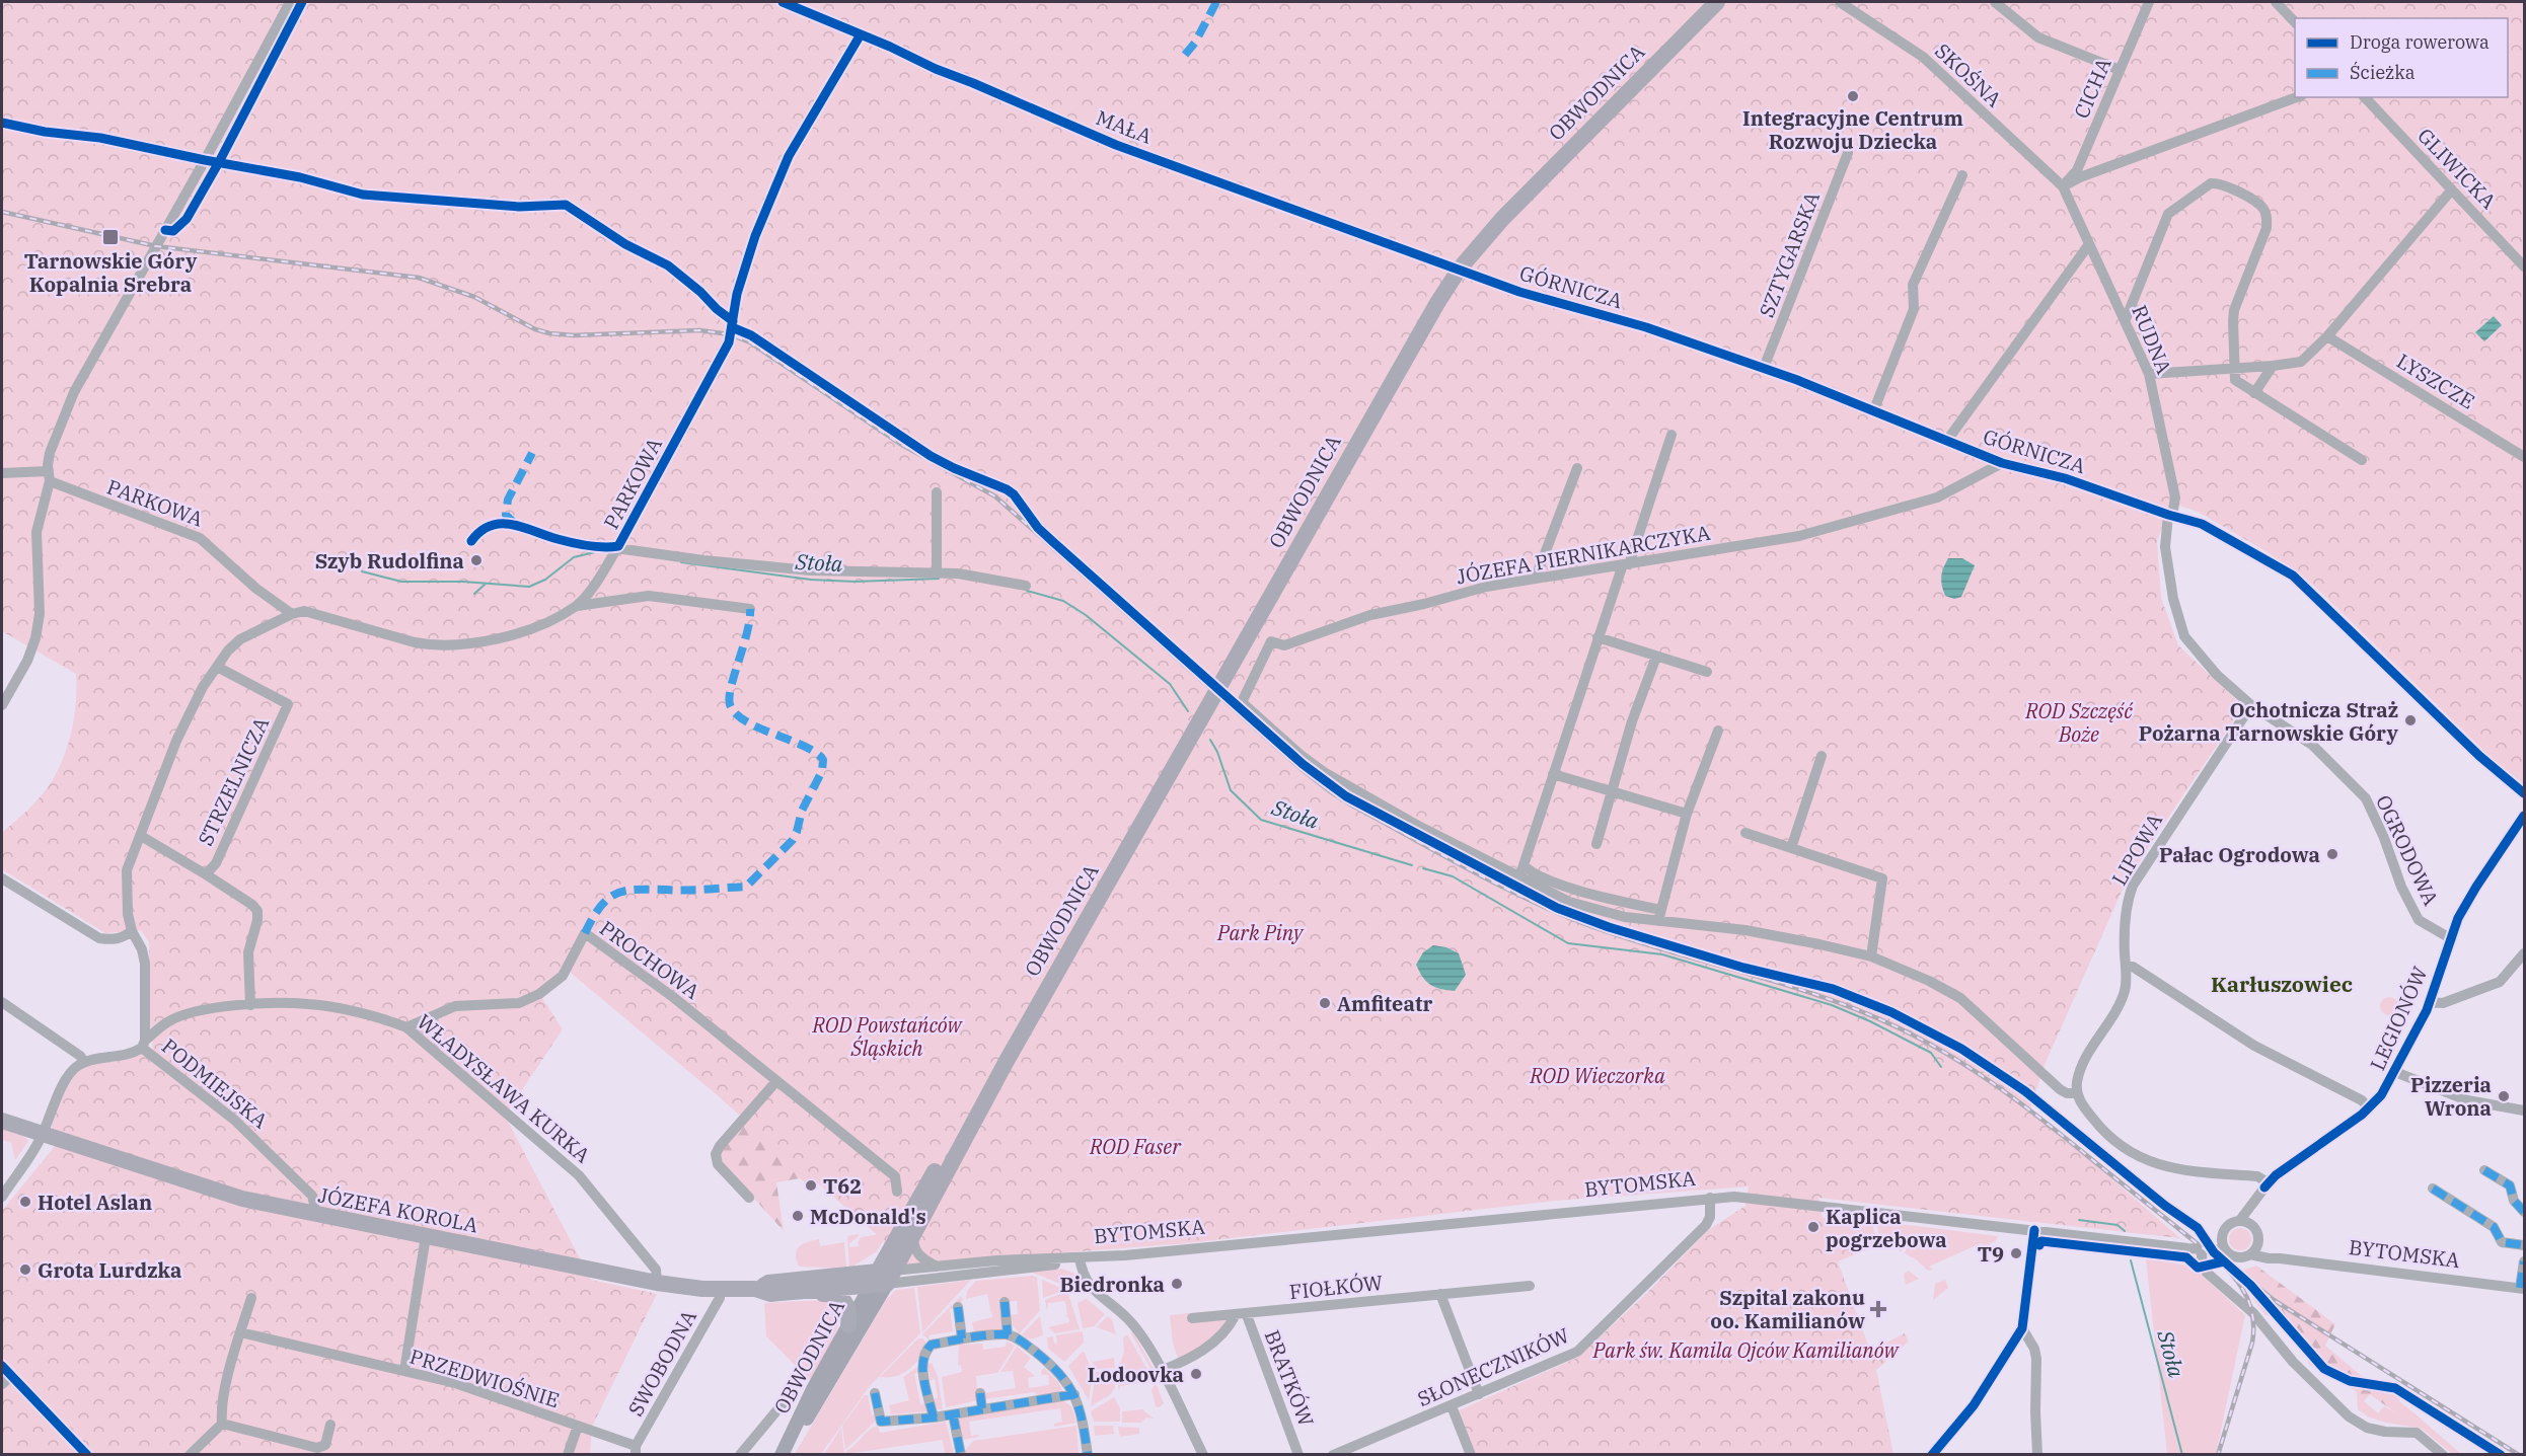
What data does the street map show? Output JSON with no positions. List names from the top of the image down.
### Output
{
  "streets": {
    "highway": ["OBWODNICA", "JÓZEFA KOROLA"],
    "street": [
      "SKOŚNA",
      "CICHA",
      "MAŁA",
      "GLIWICKA",
      "SZTYGARSKA",
      "GÓRNICZA",
      "RUDNA",
      "LYSZCZE",
      "PARKOWA",
      "JÓZEFA PIERNIKARCZYKA",
      "STRZELNICZA",
      "LIPOWA",
      "OGRODOWA",
      "PROCHOWA",
      "LEGIONÓW",
      "PODMIEJSKA",
      "WŁADYSŁAWA KURKA",
      "BYTOMSKA",
      "FIOŁKÓW",
      "SWOBODNA",
      "SŁONECZNIKÓW",
      "PRZEDWIOŚNIE",
      "BRATKÓW"
    ]
  },
  "crossings": [
    ["SKOŚNA", "CICHA"],
    ["SKOŚNA", "RUDNA"],
    ["CICHA", "RUDNA"],
    ["OBWODNICA", "MAŁA"],
    ["OBWODNICA", "GÓRNICZA"],
    ["OBWODNICA", "BYTOMSKA"],
    ["OBWODNICA", "JÓZEFA KOROLA"],
    ["MAŁA", "GÓRNICZA"],
    ["SZTYGARSKA", "GÓRNICZA"],
    ["GÓRNICZA", "RUDNA"],
    ["GÓRNICZA", "JÓZEFA PIERNIKARCZYKA"],
    ["GÓRNICZA", "OGRODOWA"],
    ["RUDNA", "OGRODOWA"],
    ["LIPOWA", "OGRODOWA"],
    ["OGRODOWA", "LEGIONÓW"],
    ["PROCHOWA", "WŁADYSŁAWA KURKA"],
    ["LEGIONÓW", "BYTOMSKA"],
    ["PODMIEJSKA", "WŁADYSŁAWA KURKA"],
    ["PODMIEJSKA", "JÓZEFA KOROLA"],
    ["WŁADYSŁAWA KURKA", "JÓZEFA KOROLA"],
    ["BYTOMSKA", "JÓZEFA KOROLA"],
    ["BYTOMSKA", "SŁONECZNIKÓW"],
    ["JÓZEFA KOROLA", "SWOBODNA"],
    ["FIOŁKÓW", "BRATKÓW"],
    ["SWOBODNA", "PRZEDWIOŚNIE"]
  ],
  "districts": ["Karłuszowiec"],
  "water": ["Stoła"],
  "parks": [
    "ROD Szczęść Boże",
    "Park Piny",
    "ROD Powstańców Śląskich",
    "ROD Wieczorka",
    "ROD Faser",
    "Park św. Kamila Ojców Kamilianów"
  ],
  "places": {
    "other": [
      "Integracyjne Centrum Rozwoju Dziecka",
      "Szyb Rudolfina",
      "Ochotnicza Straż Pożarna Tarnowskie Góry",
      "Pałac Ogrodowa",
      "Amfiteatr",
      "Pizzeria Wrona",
      "T62",
      "Hotel Aslan",
      "McDonald's",
      "Kaplica pogrzebowa",
      "T9",
      "Grota Lurdzka",
      "Biedronka",
      "Lodoovka"
    ],
    "transit": ["Tarnowskie Góry Kopalnia Srebra"],
    "health": ["Szpital zakonu oo. Kamilianów"]
  },
  "legend": ["Droga rowerowa", "Ścieżka"]
}
